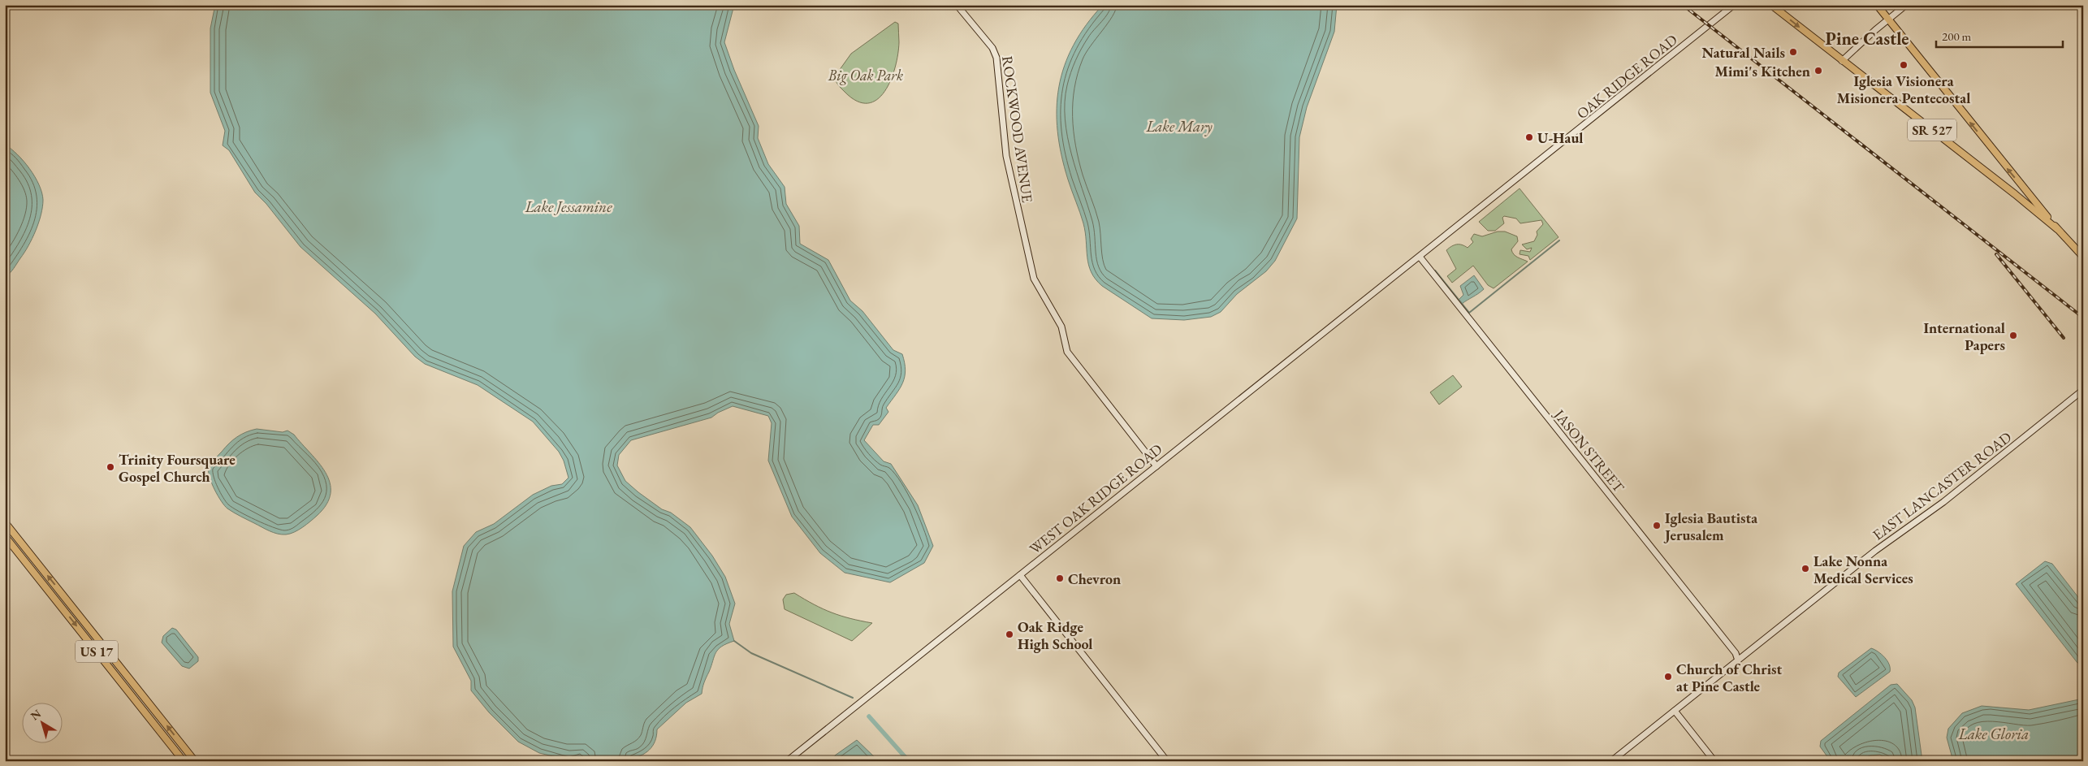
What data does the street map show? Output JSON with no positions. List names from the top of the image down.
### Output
{
  "streets": {
    "main road": ["SR 527", "US 17"],
    "street": [
      "OAK RIDGE ROAD",
      "ROCKWOOD AVENUE",
      "JASON STREET",
      "EAST LANCASTER ROAD",
      "WEST OAK RIDGE ROAD"
    ]
  },
  "crossings": [
    ["OAK RIDGE ROAD", "JASON STREET"],
    ["OAK RIDGE ROAD", "WEST OAK RIDGE ROAD"],
    ["ROCKWOOD AVENUE", "WEST OAK RIDGE ROAD"],
    ["JASON STREET", "EAST LANCASTER ROAD"],
    ["JASON STREET", "WEST OAK RIDGE ROAD"]
  ],
  "districts": ["Pine Castle"],
  "water": ["Lake Mary", "Lake Jessamine", "Lake Gloria"],
  "parks": ["Big Oak Park"],
  "places": [
    "Natural Nails",
    "Iglesia Visionera Misionera Pentecostal",
    "Mimi's Kitchen",
    "U-Haul",
    "International Papers",
    "Trinity Foursquare Gospel Church",
    "Iglesia Bautista Jerusalem",
    "Lake Nonna Medical Services",
    "Chevron",
    "Oak Ridge High School",
    "Church of Christ at Pine Castle"
  ],
  "scale_bar": "200 m",
  "north": "top left"
}
